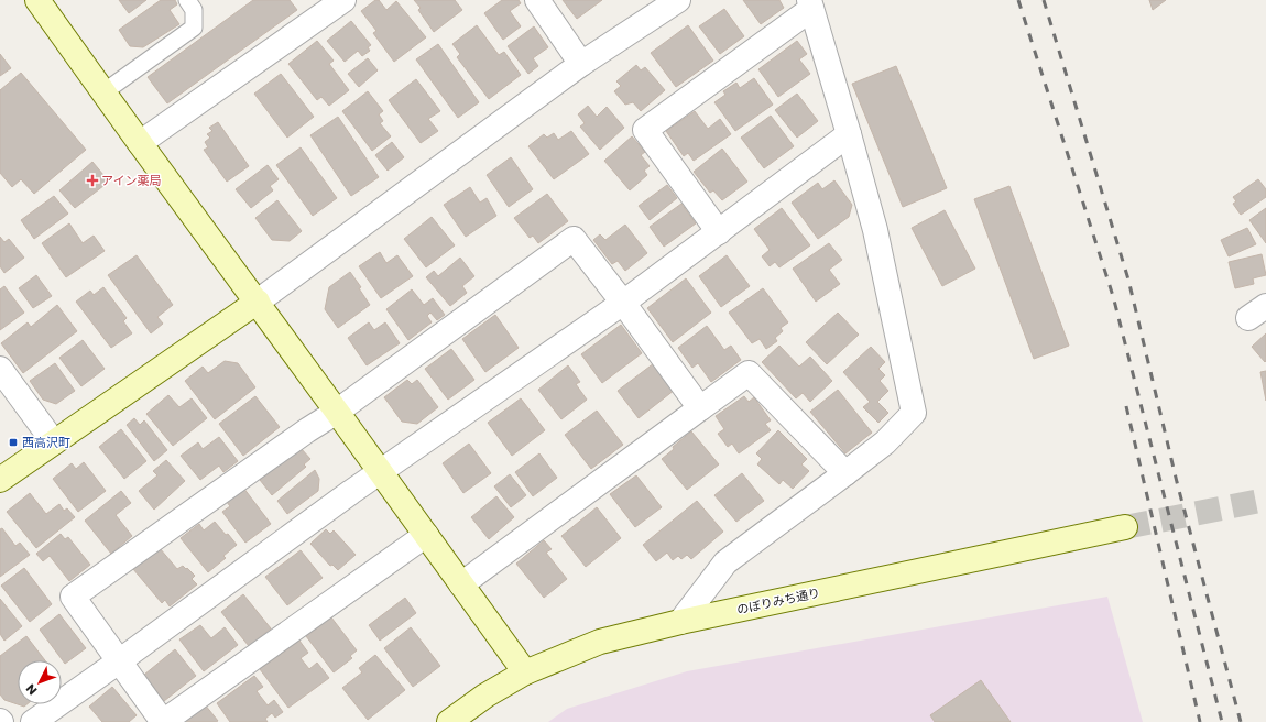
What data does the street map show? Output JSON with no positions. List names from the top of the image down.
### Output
{
  "streets": {
    "street": ["のぼりみち通り"]
  },
  "places": {
    "health": ["アイン薬局"],
    "transit": ["西高沢町"]
  },
  "north": "bottom left"
}
